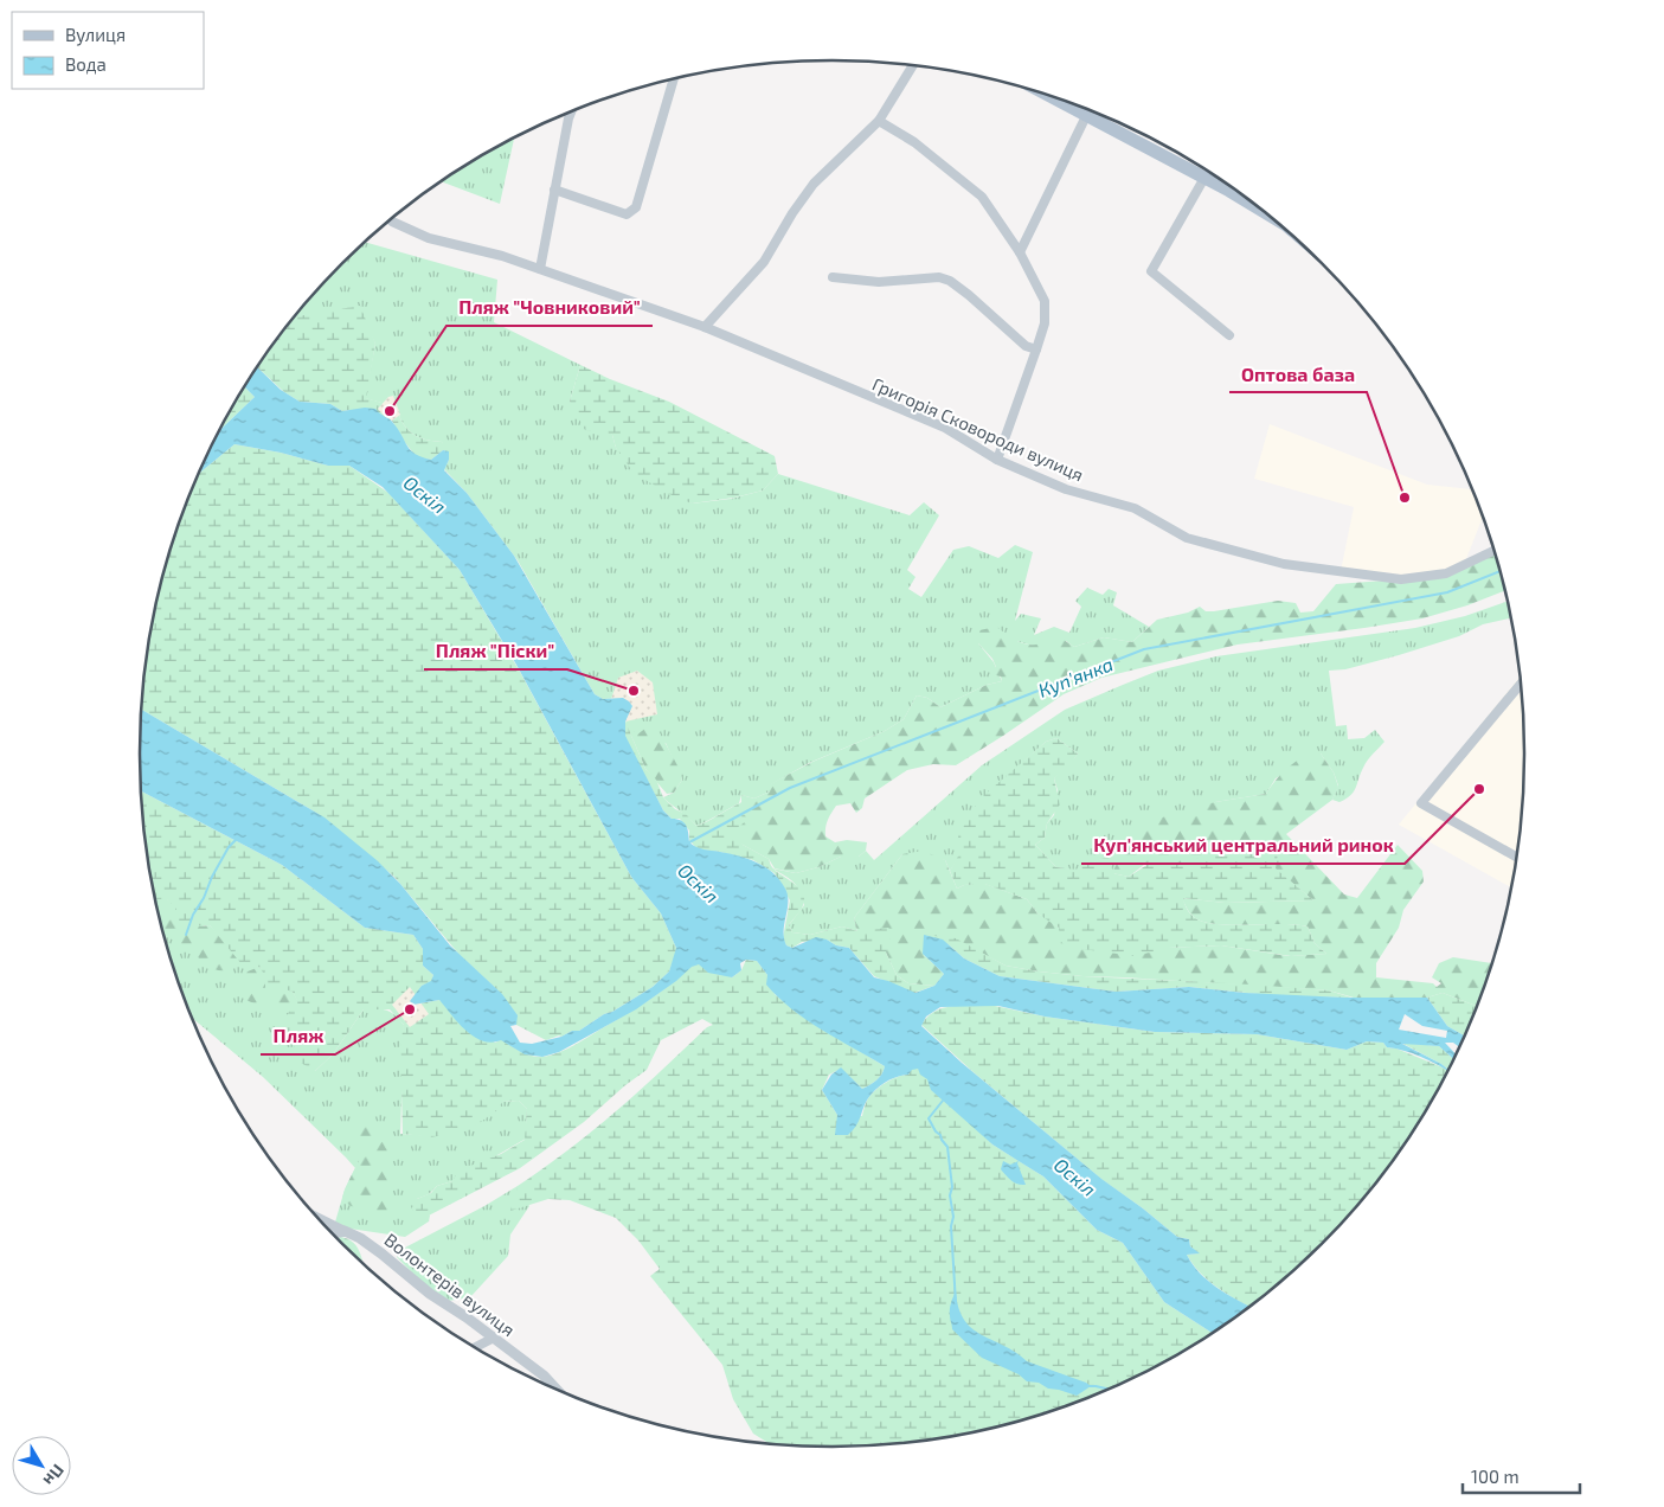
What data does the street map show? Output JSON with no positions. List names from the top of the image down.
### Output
{
  "streets": {
    "street": ["Григорія Сковороди вулиця", "Волонтерів вулиця"]
  },
  "water": ["Оскіл", "Куп'янка"],
  "places": [
    "Пляж \"Човниковий\"",
    "Оптова база",
    "Пляж \"Піски\"",
    "Куп'янський центральний ринок",
    "Пляж"
  ],
  "legend": ["Вулиця", "Вода"],
  "scale_bar": "100 m",
  "north": "bottom right"
}
